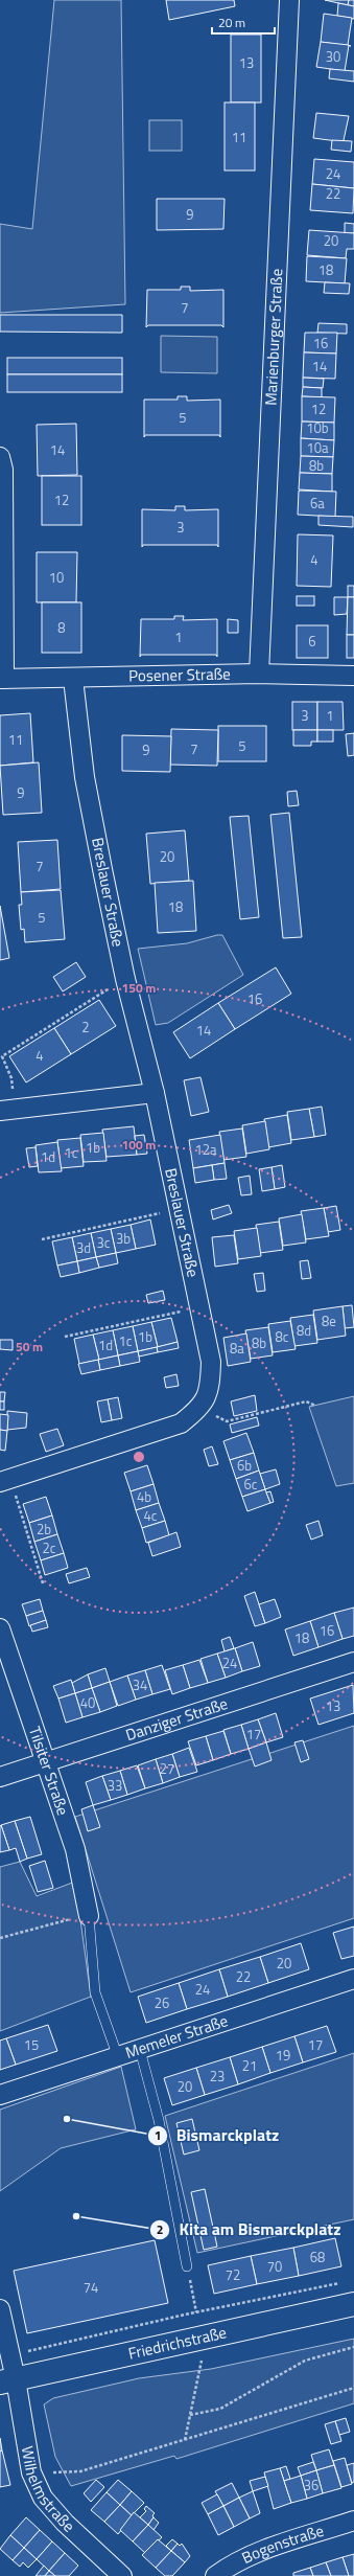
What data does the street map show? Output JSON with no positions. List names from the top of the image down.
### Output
{
  "streets": {
    "street": [
      "Marienburger Straße",
      "Posener Straße",
      "Breslauer Straße",
      "Danziger Straße",
      "Tilsiter Straße",
      "Memeler Straße",
      "Friedrichstraße",
      "Wilhelmstraße",
      "Bogenstraße"
    ]
  },
  "crossings": [
    ["Marienburger Straße", "Posener Straße"],
    ["Posener Straße", "Breslauer Straße"],
    ["Danziger Straße", "Tilsiter Straße"],
    ["Friedrichstraße", "Wilhelmstraße"]
  ],
  "places": ["Bismarckplatz", "Kita am Bismarckplatz"],
  "house_numbers": [
    "30",
    "13",
    "11",
    "24",
    "22",
    "9",
    "20",
    "18",
    "7",
    "16",
    "14",
    "12",
    "5",
    "10b",
    "10a",
    "14",
    "8b",
    "12",
    "6a",
    "3",
    "4",
    "10",
    "8",
    "1",
    "6",
    "3",
    "1",
    "11",
    "5",
    "7",
    "9",
    "9",
    "20",
    "7",
    "18",
    "5",
    "16",
    "2",
    "14",
    "4",
    "1b",
    "12a",
    "1c",
    "1d",
    "3b",
    "3c",
    "3d",
    "8e",
    "8d",
    "1b",
    "8c",
    "1c",
    "8b",
    "1d",
    "8a",
    "6b",
    "6c",
    "4b",
    "4c",
    "2b",
    "2c",
    "16",
    "18",
    "24",
    "34",
    "40",
    "13",
    "17",
    "27",
    "33",
    "20",
    "22",
    "24",
    "26",
    "15",
    "17",
    "19",
    "21",
    "23",
    "20",
    "68",
    "70",
    "72",
    "74",
    "36"
  ],
  "scale_bar": "20 m",
  "rings": ["150 m", "100 m", "50 m"]
}
